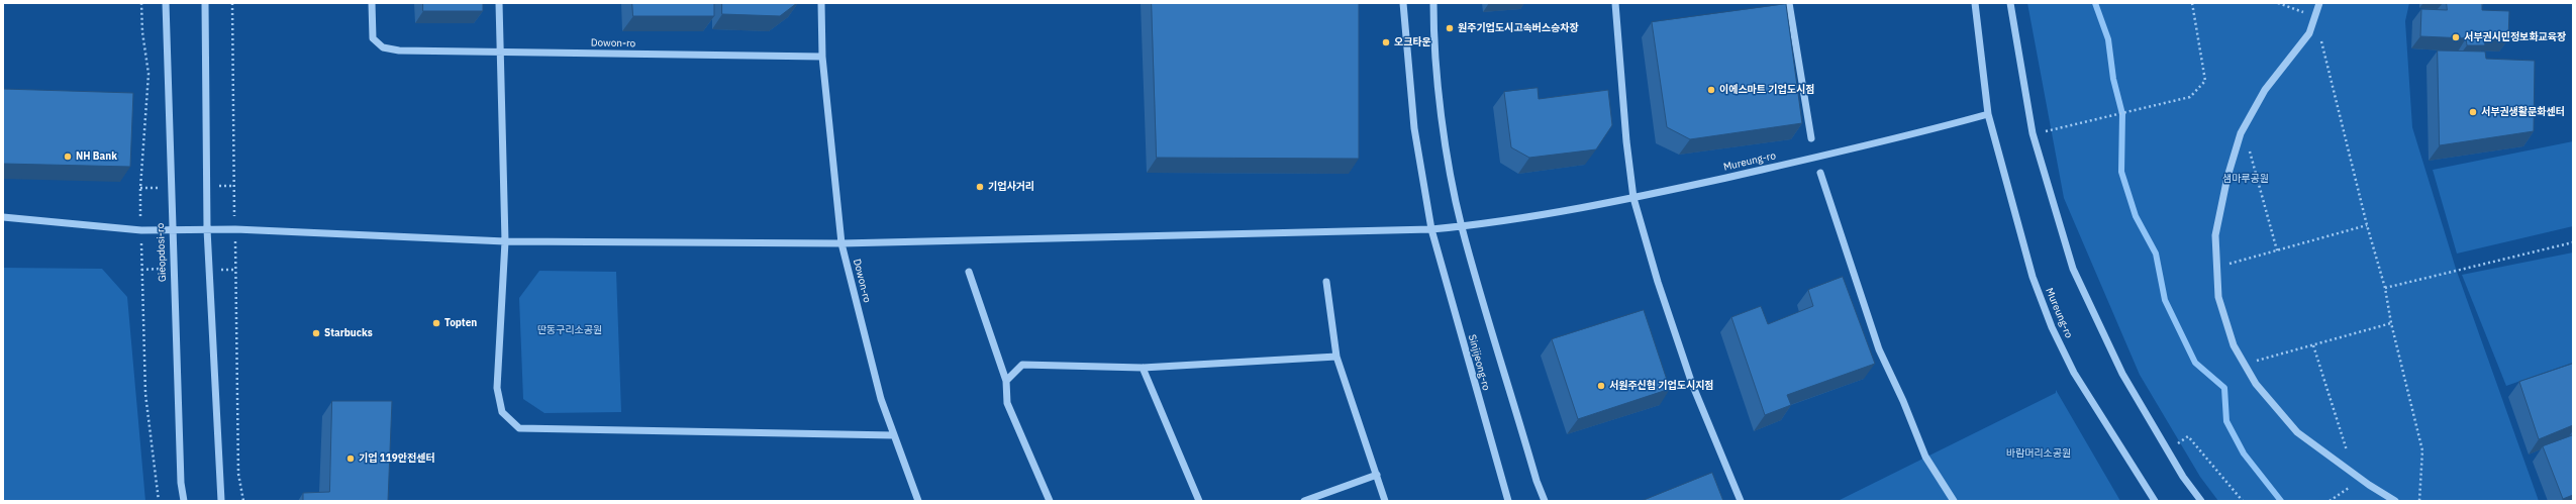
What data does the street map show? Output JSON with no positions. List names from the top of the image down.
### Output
{
  "streets": {
    "street": [
      "Dowon-ro",
      "Mureung-ro",
      "Gieopdosi-ro",
      "Sinjijeong-ro"
    ]
  },
  "crossings": [
    ["Dowon-ro", "Mureung-ro"],
    ["Mureung-ro", "Gieopdosi-ro"],
    ["Mureung-ro", "Sinjijeong-ro"]
  ],
  "parks": ["샘마루공원", "딴동구리소공원", "바람머리소공원"],
  "places": [
    "원주기업도시고속버스승차장",
    "서부권시민정보화교육장",
    "오크타운",
    "이에스마트 기업도시점",
    "서부권생활문화센터",
    "NH Bank",
    "기업사거리",
    "Topten",
    "Starbucks",
    "서원주신협 기업도시지점",
    "기업 119안전센터"
  ]
}
